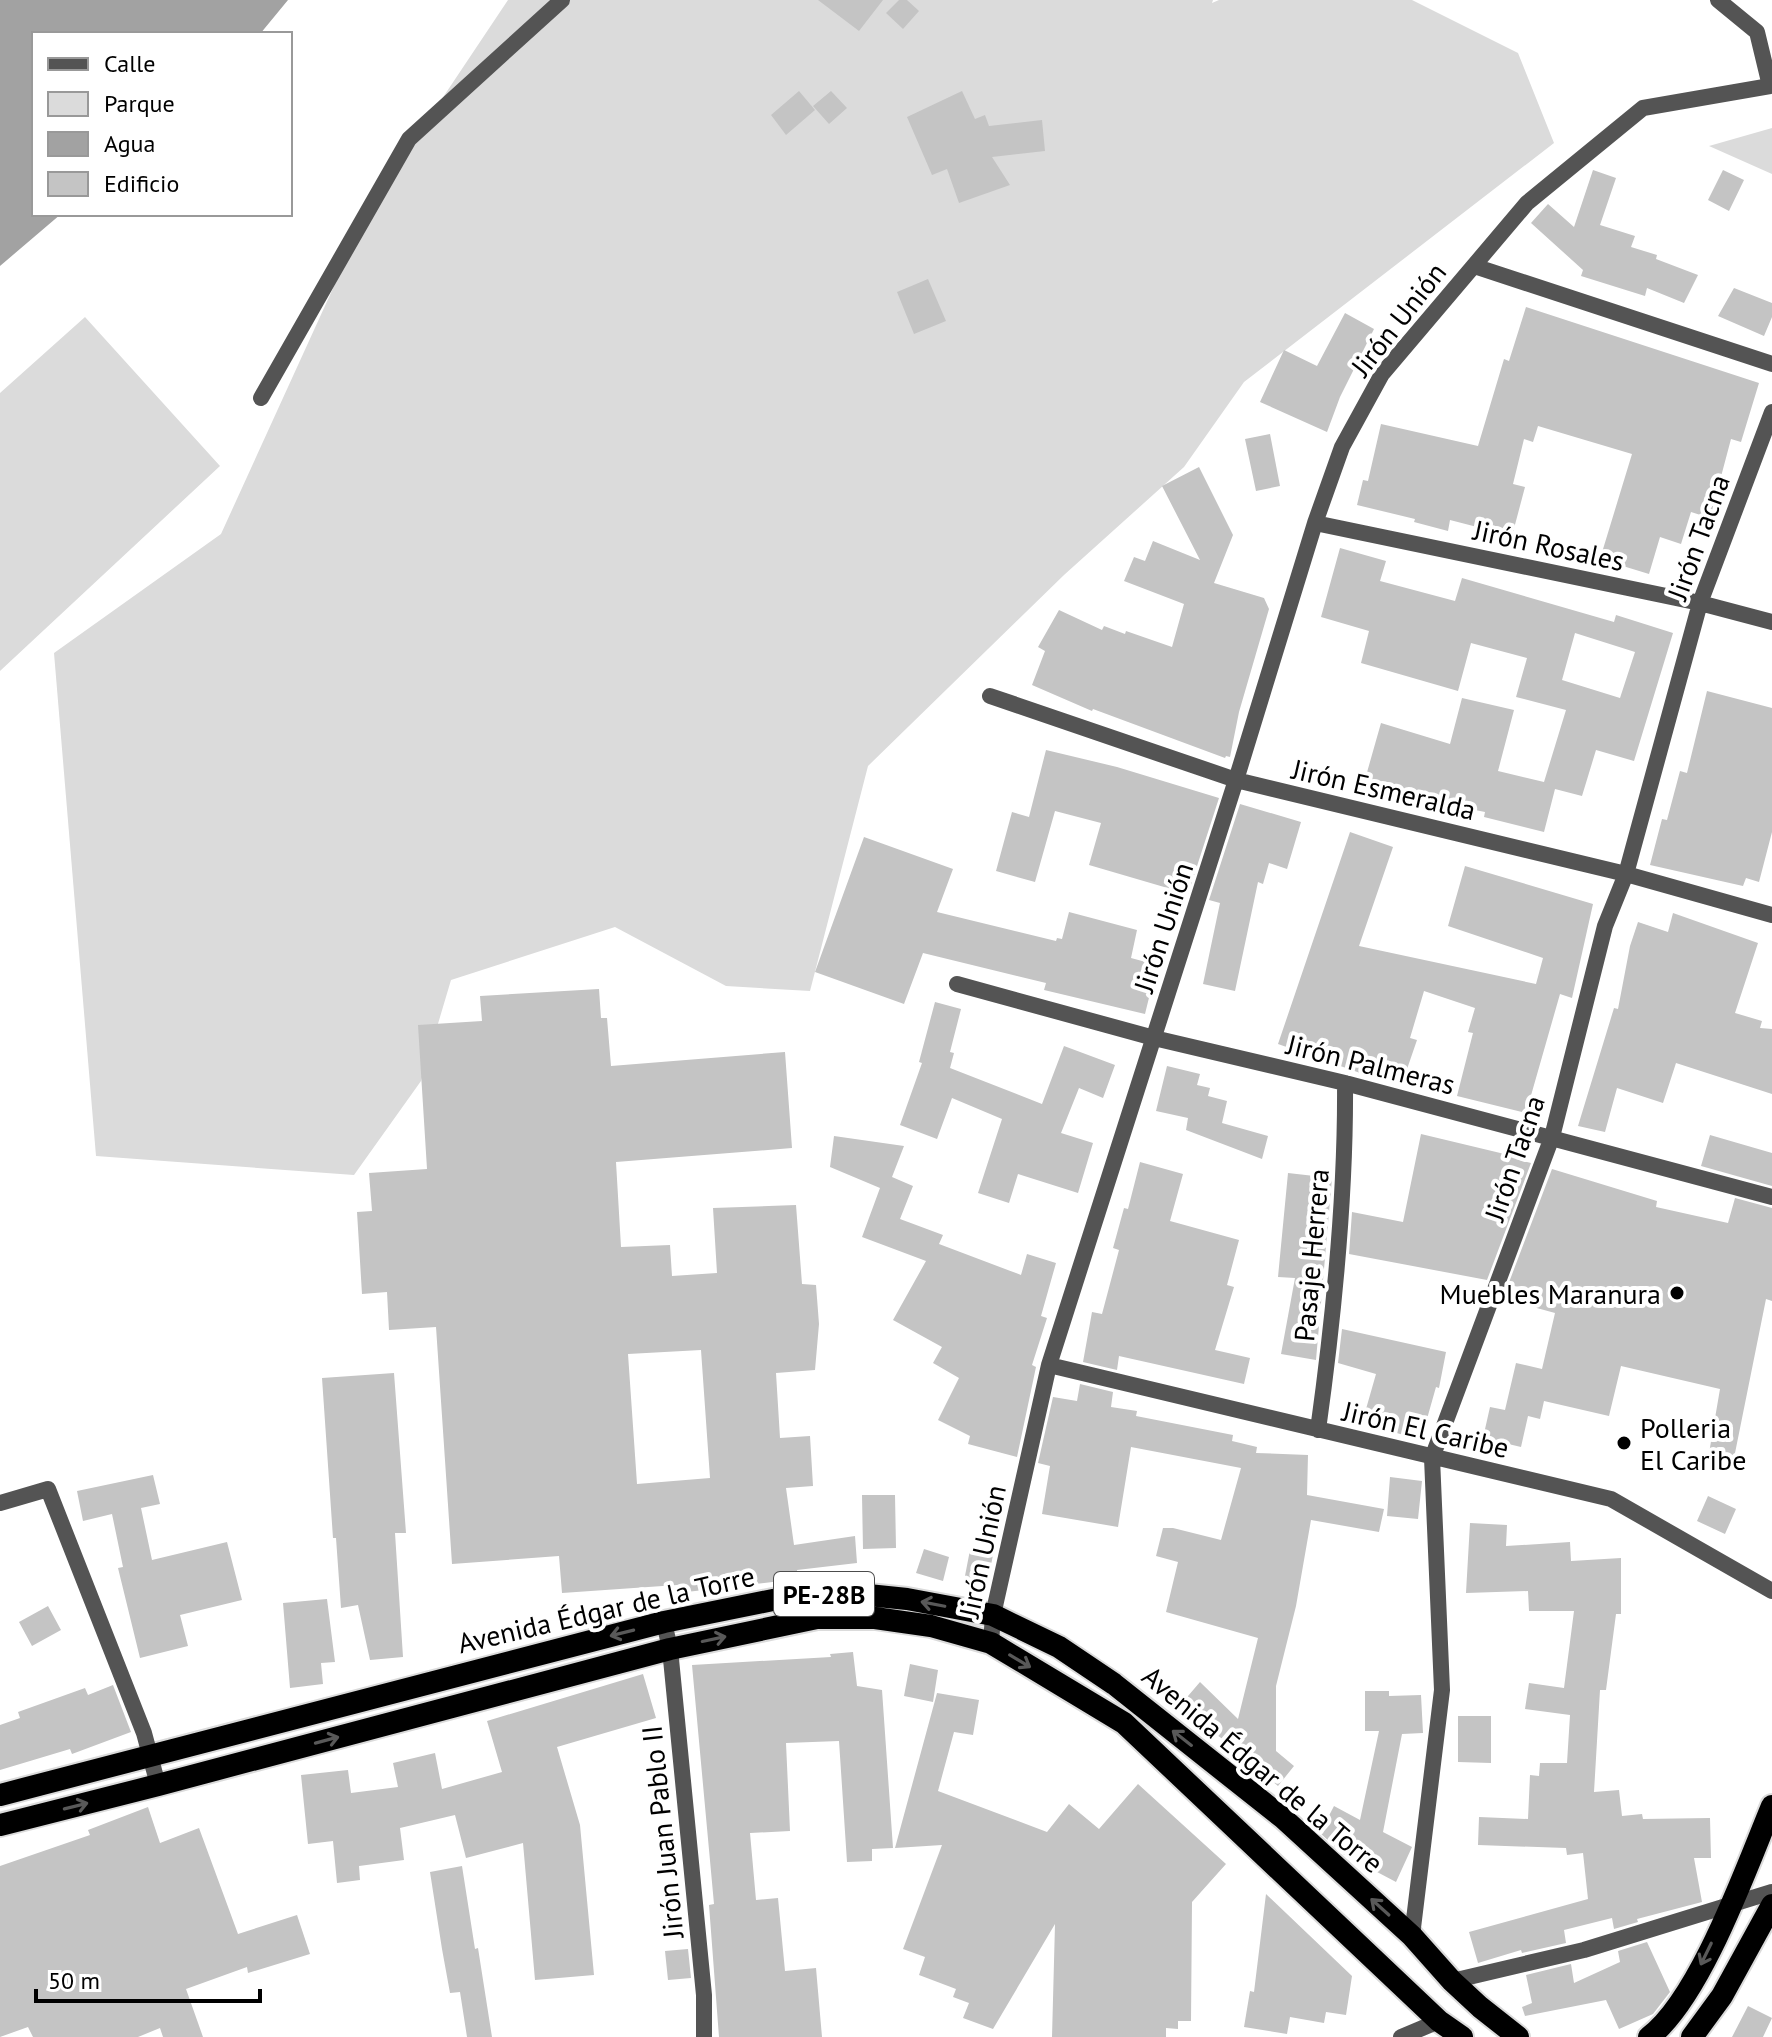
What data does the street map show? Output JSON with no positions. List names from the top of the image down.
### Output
{
  "streets": {
    "highway": ["PE-28B", "Avenida Édgar de la Torre"],
    "street": [
      "Jirón Unión",
      "Jirón Tacna",
      "Jirón Rosales",
      "Jirón Esmeralda",
      "Jirón Palmeras",
      "Pasaje Herrera",
      "Jirón El Caribe",
      "Jirón Juan Pablo II"
    ]
  },
  "crossings": [
    ["Jirón Unión", "Jirón Rosales"],
    ["Jirón Unión", "Jirón Esmeralda"],
    ["Jirón Unión", "Jirón Palmeras"],
    ["Jirón Unión", "Jirón El Caribe"],
    ["Jirón Unión", "Avenida Édgar de la Torre"],
    ["Jirón Tacna", "Jirón Rosales"],
    ["Jirón Tacna", "Jirón Esmeralda"],
    ["Jirón Tacna", "Jirón Palmeras"],
    ["Jirón Tacna", "Jirón El Caribe"],
    ["Jirón Tacna", "Avenida Édgar de la Torre"],
    ["Jirón Palmeras", "Pasaje Herrera"],
    ["Pasaje Herrera", "Jirón El Caribe"],
    ["Avenida Édgar de la Torre", "Jirón Juan Pablo II"]
  ],
  "places": ["Muebles Maranura", "Polleria El Caribe"],
  "legend": [
    "Calle",
    "Parque",
    "Agua",
    "Edificio"
  ],
  "scale_bar": "50 m"
}
